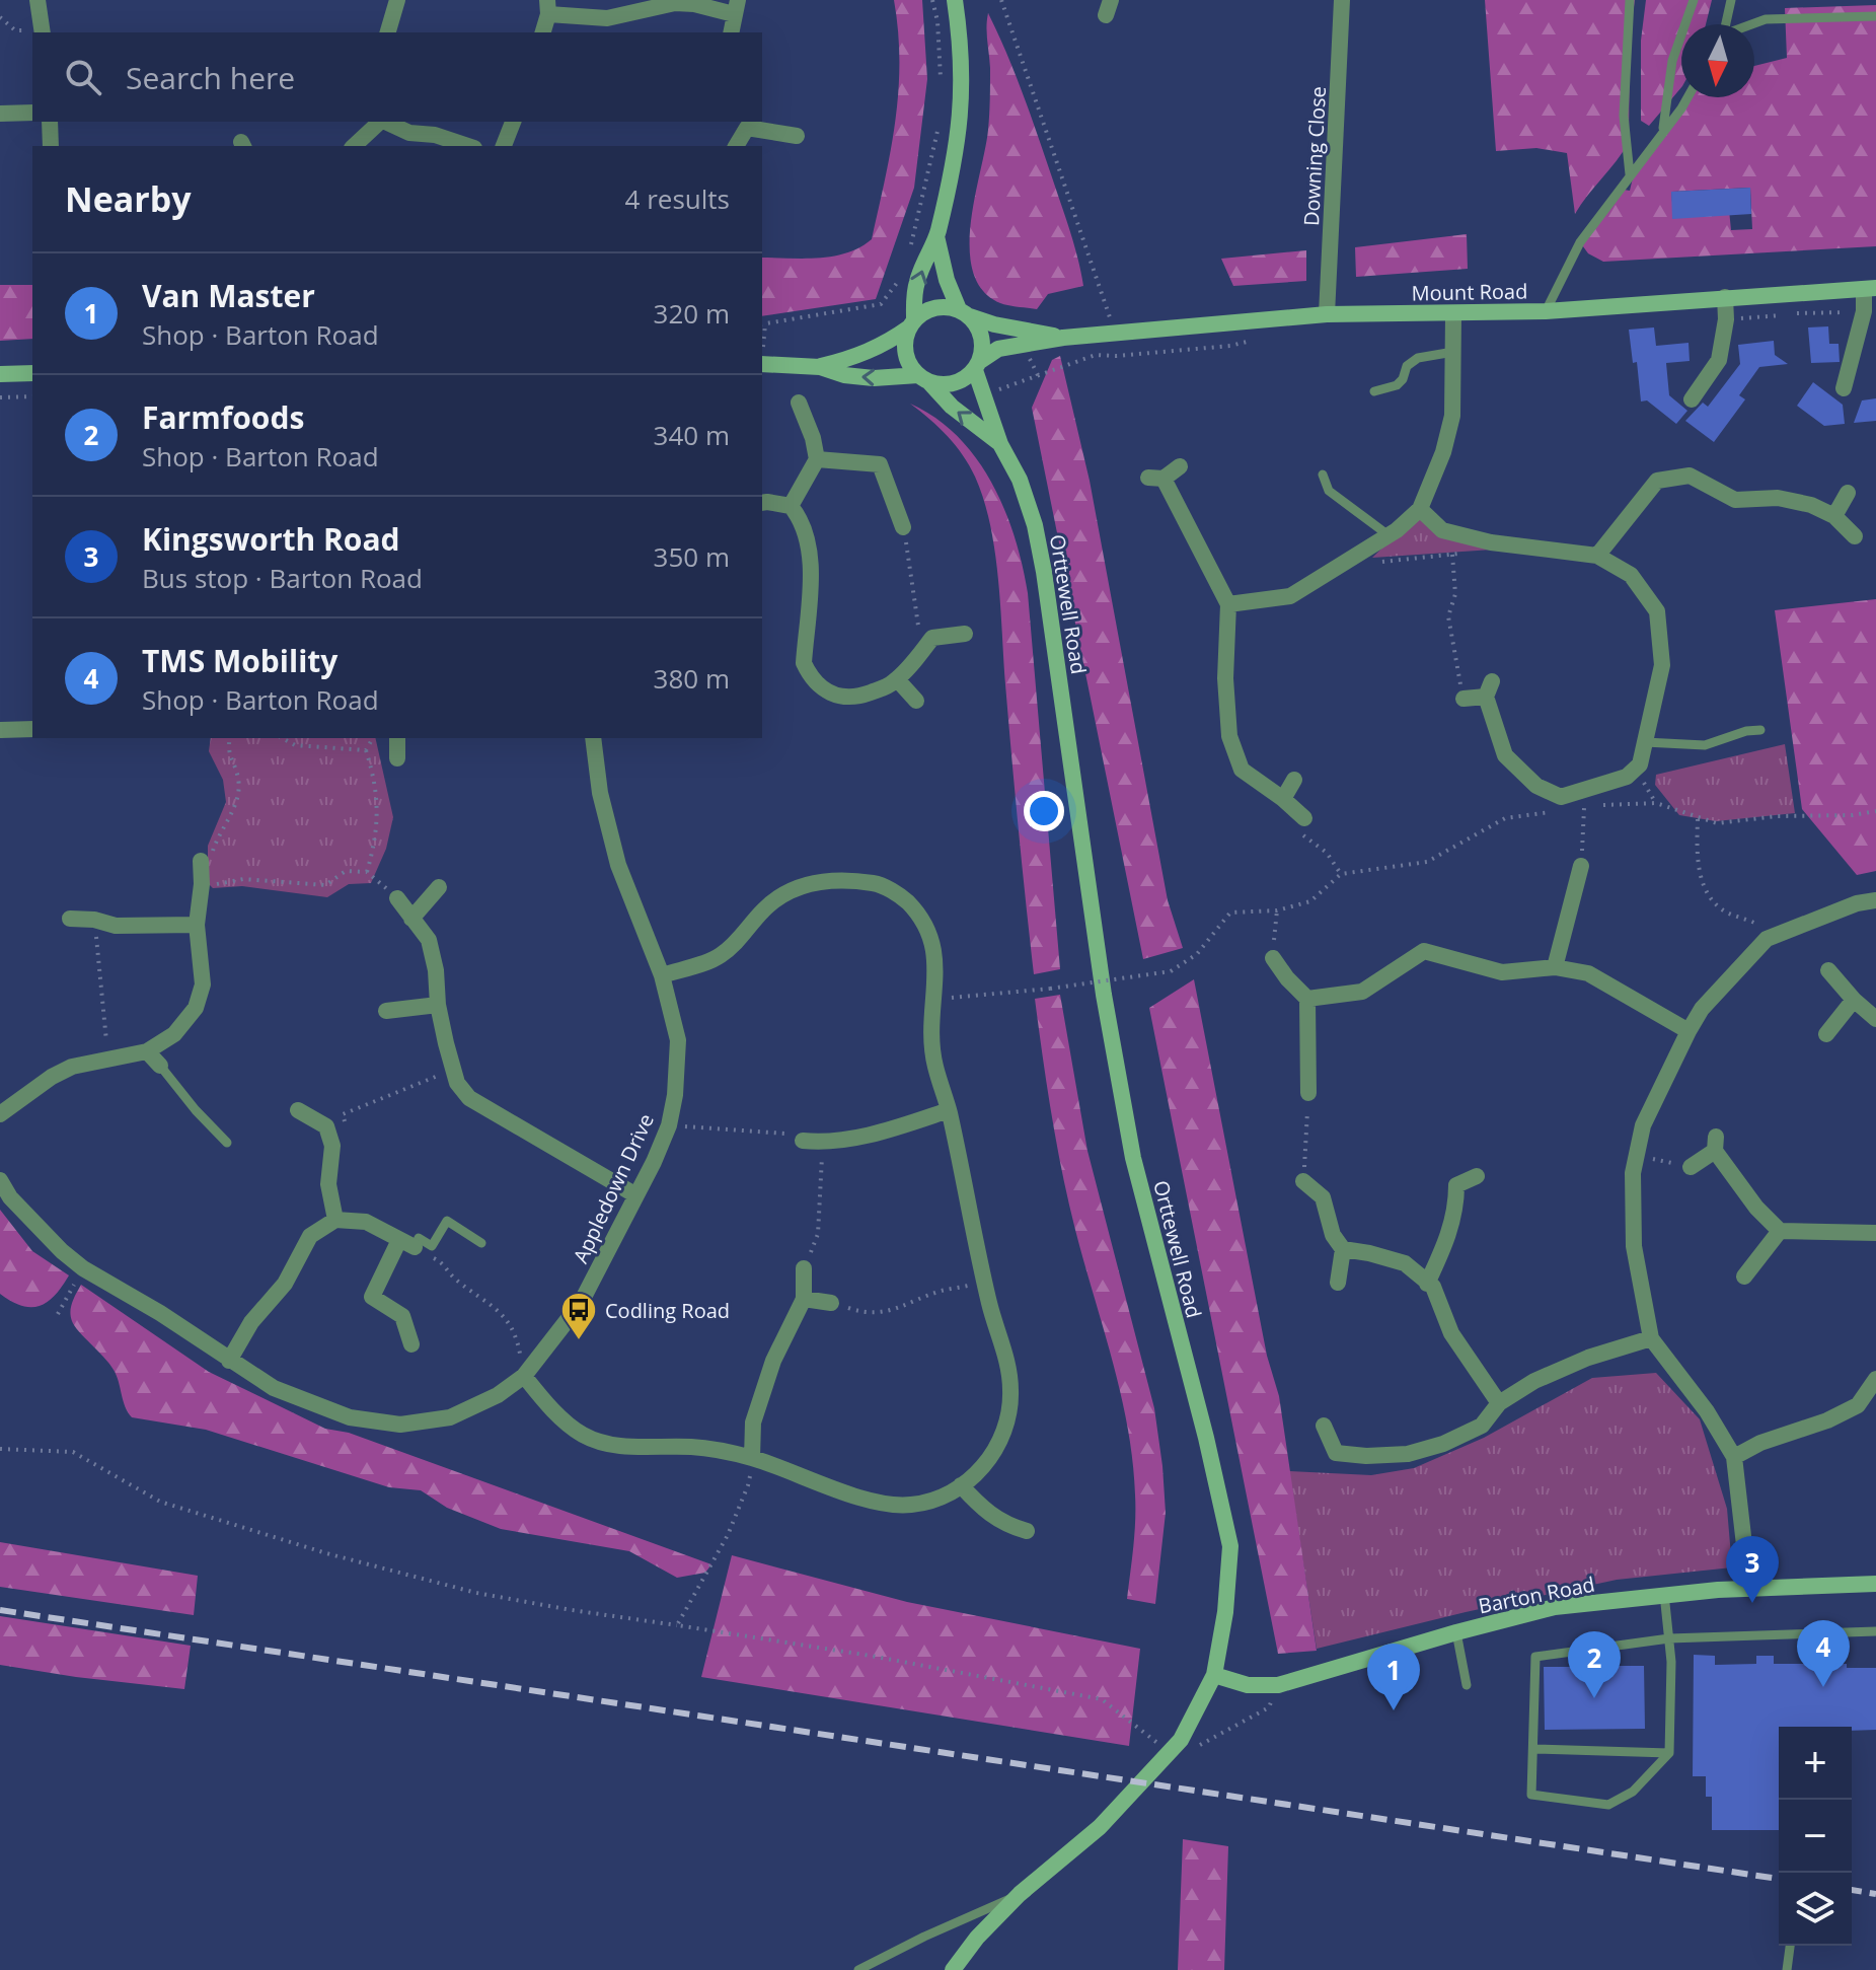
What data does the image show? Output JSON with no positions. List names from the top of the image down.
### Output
{
  "streets": {
    "street": [
      "Downing Close",
      "Mount Road",
      "Orttewell Road",
      "Appledown Drive",
      "Barton Road"
    ]
  },
  "crossings": [
    ["Downing Close", "Mount Road"],
    ["Mount Road", "Orttewell Road"],
    ["Orttewell Road", "Barton Road"]
  ],
  "places": {
    "bus stop": ["Codling Road"]
  },
  "north": "bottom",
  "page": {
    "search": "Search here",
    "heading": ["Nearby", "4 results"],
    "list": [
      {
        "mark": "1",
        "name": "Van Master",
        "note": "Shop · Barton Road",
        "value": "320 m"
      },
      {
        "mark": "2",
        "name": "Farmfoods",
        "note": "Shop · Barton Road",
        "value": "340 m"
      },
      {
        "mark": "3",
        "name": "Kingsworth Road",
        "note": "Bus stop · Barton Road",
        "value": "350 m"
      },
      {
        "mark": "4",
        "name": "TMS Mobility",
        "note": "Shop · Barton Road",
        "value": "380 m"
      }
    ],
    "pins": [
      "3",
      "4",
      "2",
      "1"
    ],
    "map_buttons": ["+", "−"]
  }
}
